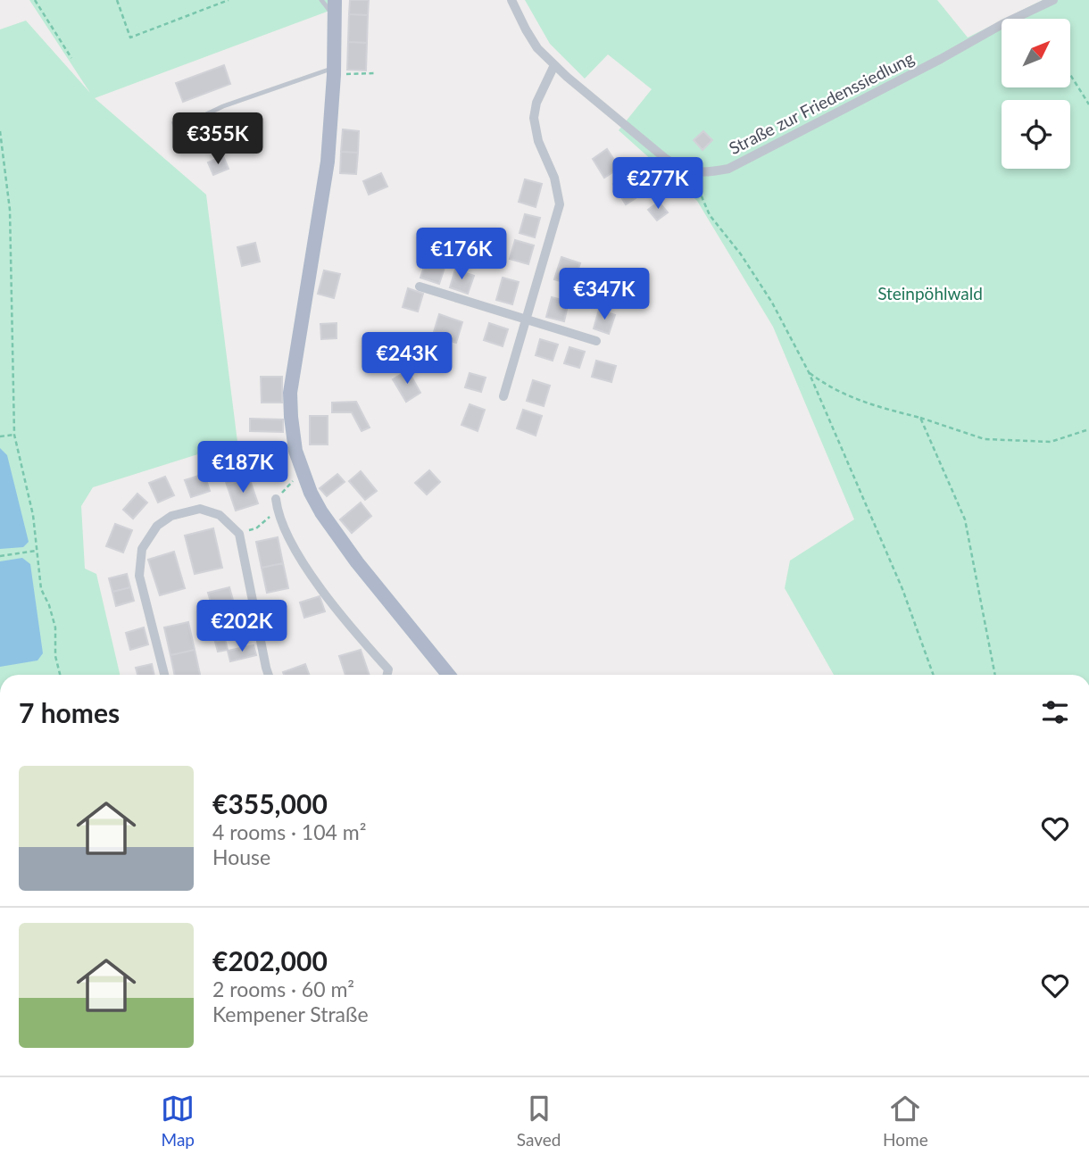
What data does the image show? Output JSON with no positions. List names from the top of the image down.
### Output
{
  "streets": {
    "street": ["Straße zur Friedenssiedlung"]
  },
  "parks": ["Steinpöhlwald"],
  "north": "top right",
  "page": {
    "price": [
      "€355K",
      "€277K",
      "€176K",
      "€347K",
      "€243K",
      "€187K",
      "€202K"
    ],
    "heading": "7 homes",
    "list": [
      {
        "name": "€355,000",
        "note": "4 rooms · 104 m² · House"
      },
      {
        "name": "€202,000",
        "note": "2 rooms · 60 m² · Kempener Straße"
      }
    ],
    "tabs": ["Map", "Saved", "Home"]
  }
}
